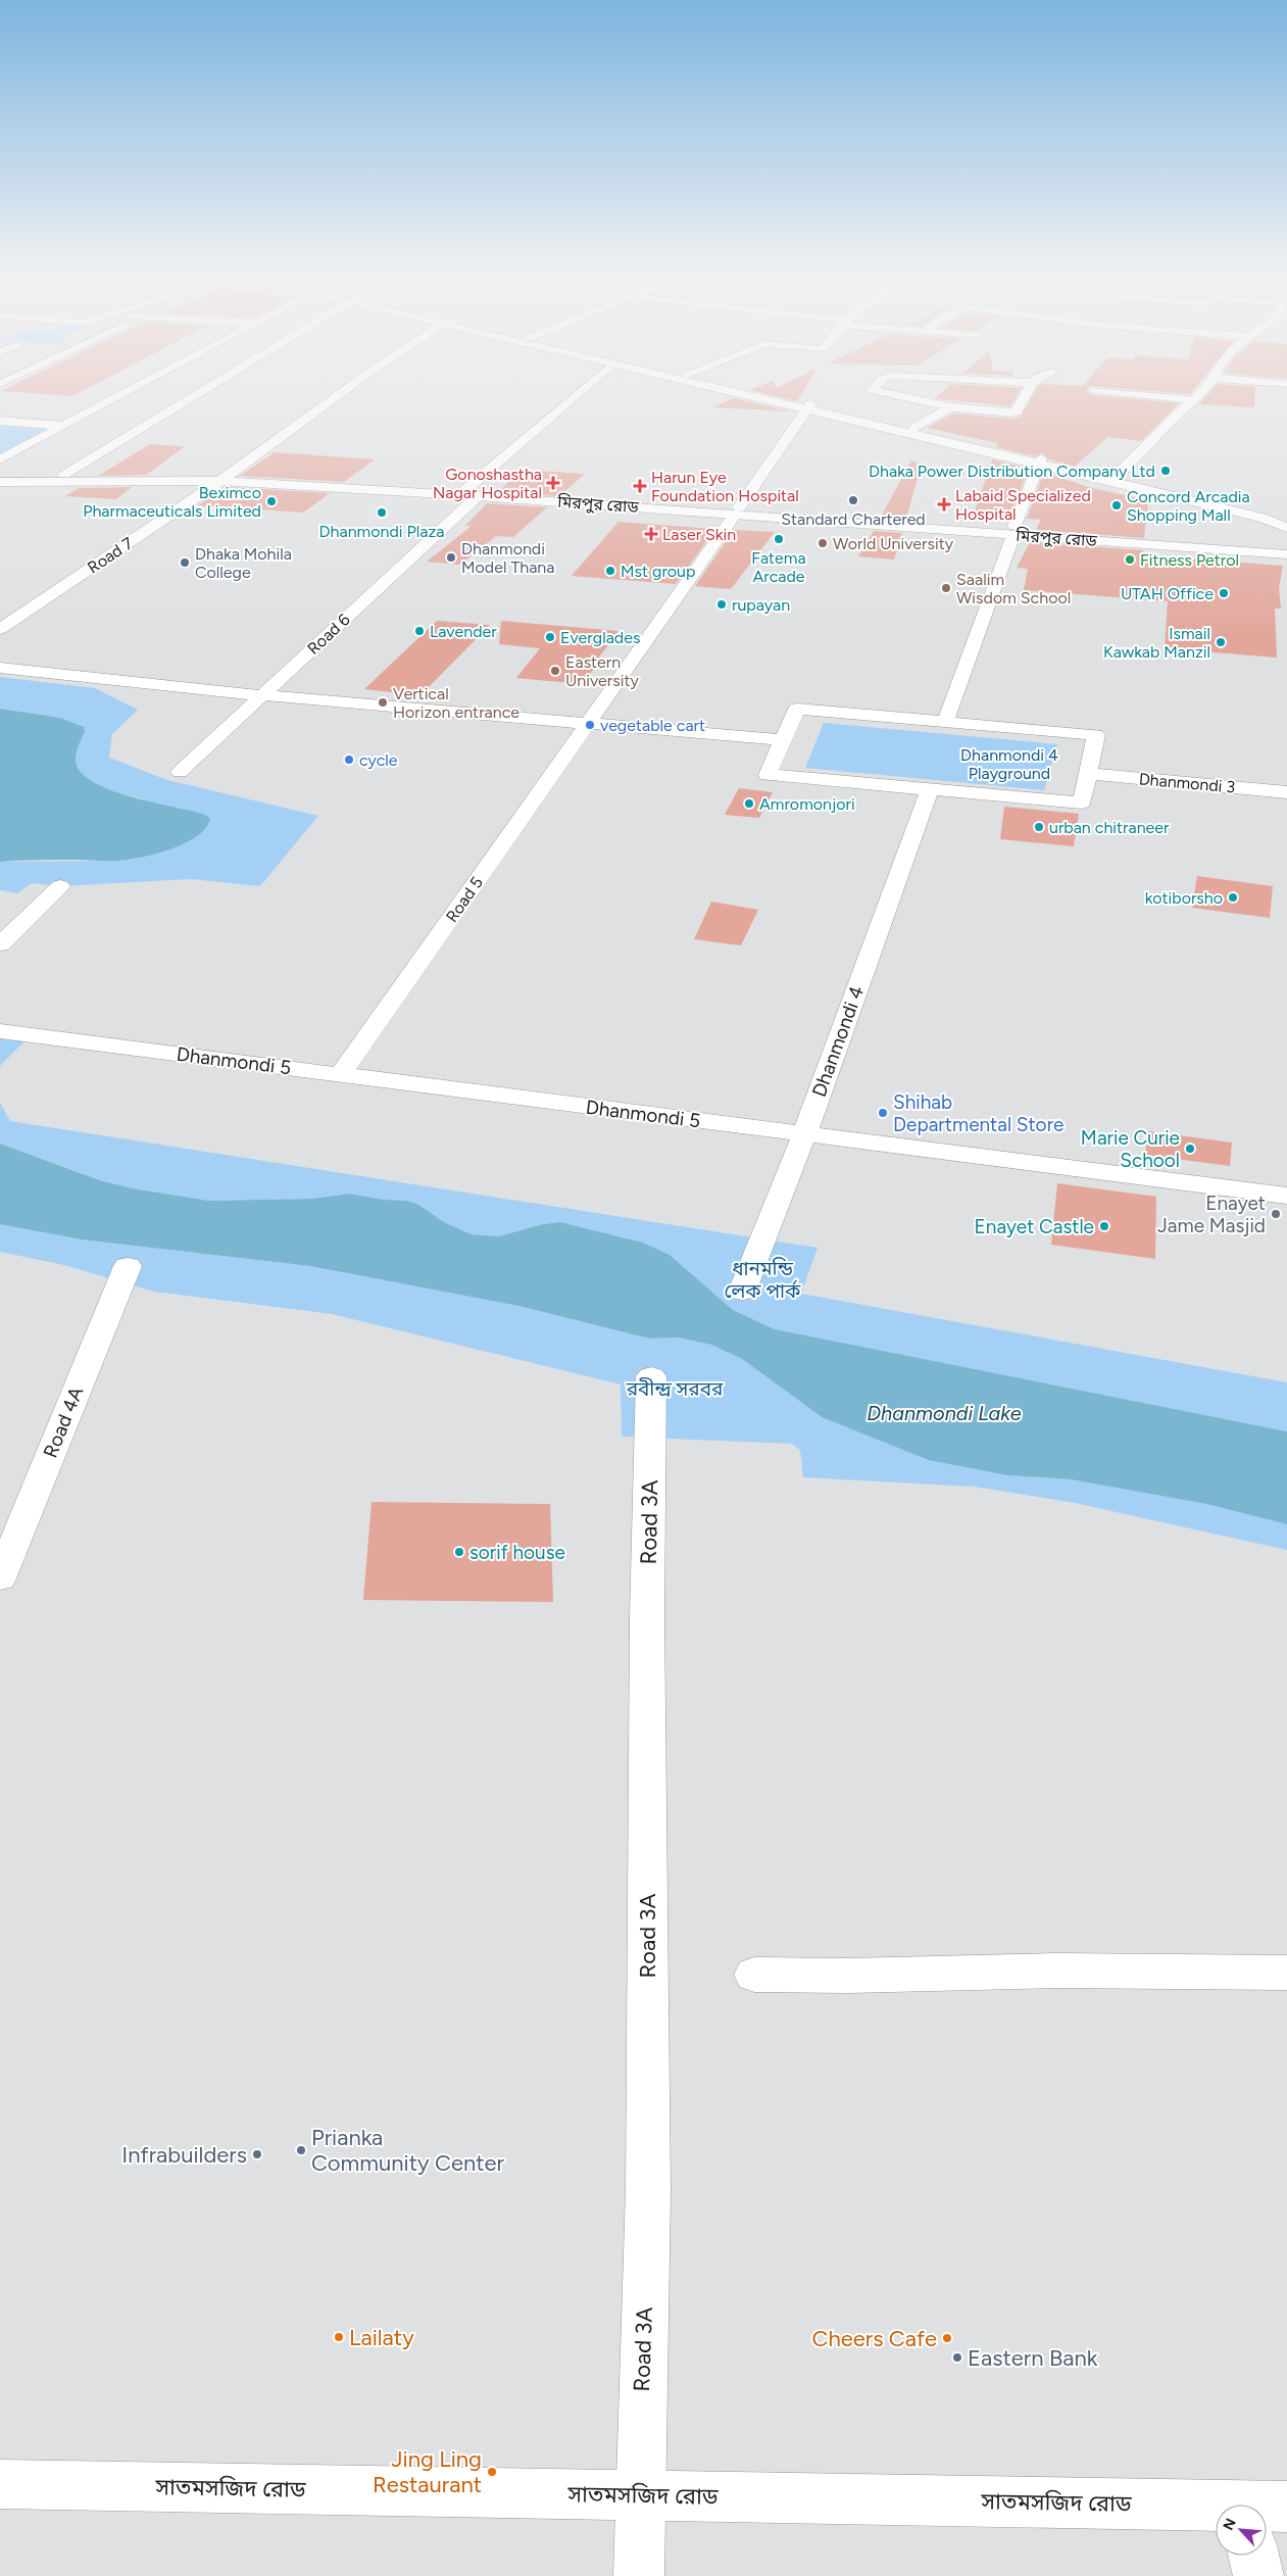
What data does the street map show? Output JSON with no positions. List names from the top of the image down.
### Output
{
  "streets": {
    "main road": [
      "মিরপুর রোড",
      "Road 7",
      "Road 6",
      "Dhanmondi 3",
      "Road 5",
      "Dhanmondi 4",
      "Dhanmondi 5",
      "Road 4A",
      "Road 3A",
      "সাতমসজিদ রোড"
    ]
  },
  "crossings": [
    ["মিরপুর রোড", "Road 7"],
    ["মিরপুর রোড", "Road 6"],
    ["মিরপুর রোড", "Road 5"],
    ["Road 5", "Dhanmondi 5"],
    ["Dhanmondi 4", "Dhanmondi 5"],
    ["Road 3A", "সাতমসজিদ রোড"]
  ],
  "water": ["Dhanmondi Lake"],
  "parks": ["Dhanmondi 4 Playground", "ধানমন্ডি লেক পার্ক", "রবীন্দ্র সরবর"],
  "places": {
    "other": [
      "Dhaka Power Distribution Company Ltd",
      "Standard Chartered",
      "Beximco Pharmaceuticals Limited",
      "Concord Arcadia Shopping Mall",
      "Dhanmondi Plaza",
      "Fatema Arcade",
      "World University",
      "Dhanmondi Model Thana",
      "Fitness Petrol",
      "Dhaka Mohila College",
      "Mst group",
      "Saalim Wisdom School",
      "UTAH Office",
      "rupayan",
      "Lavender",
      "Everglades",
      "Ismail Kawkab Manzil",
      "Eastern University",
      "Vertical Horizon entrance",
      "vegetable cart",
      "cycle",
      "Amromonjori",
      "urban chitraneer",
      "kotiborsho",
      "Shihab Departmental Store",
      "Marie Curie School",
      "Enayet Jame Masjid",
      "Enayet Castle",
      "sorif house",
      "Prianka Community Center",
      "Infrabuilders",
      "Lailaty",
      "Cheers Cafe",
      "Eastern Bank",
      "Jing Ling Restaurant"
    ],
    "health": [
      "Gonoshastha Nagar Hospital",
      "Harun Eye Foundation Hospital",
      "Labaid Specialized Hospital",
      "Laser Skin"
    ]
  },
  "north": "top left"
}
